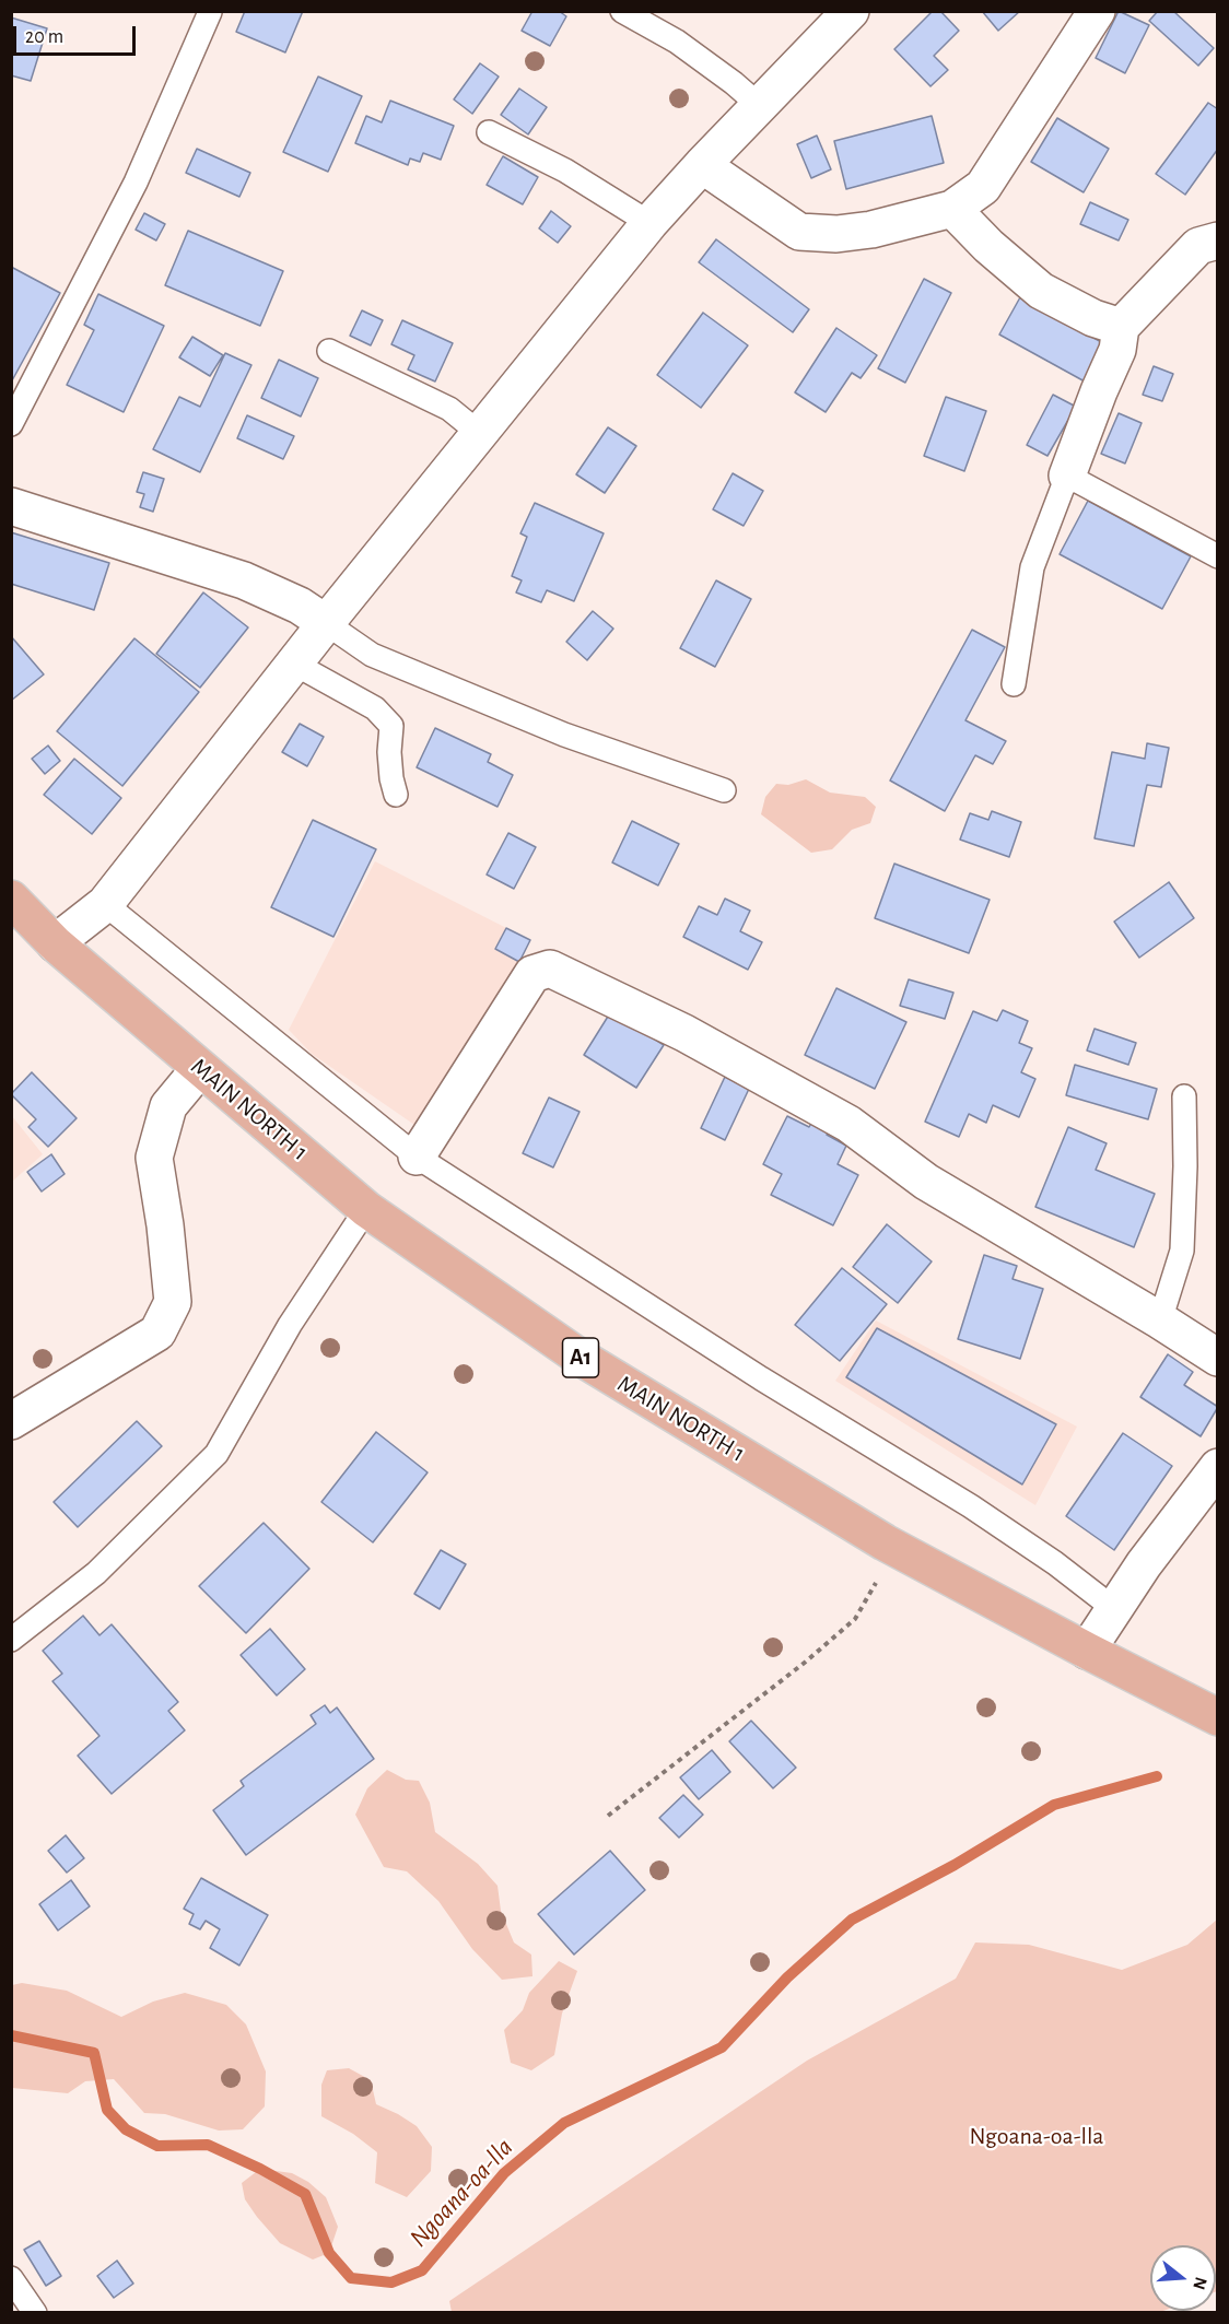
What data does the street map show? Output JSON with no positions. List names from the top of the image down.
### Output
{
  "streets": {
    "main road": ["MAIN NORTH 1", "A1"]
  },
  "water": ["Ngoana-oa-lla"],
  "parks": ["Ngoana-oa-lla"],
  "scale_bar": "20 m",
  "north": "right"
}
